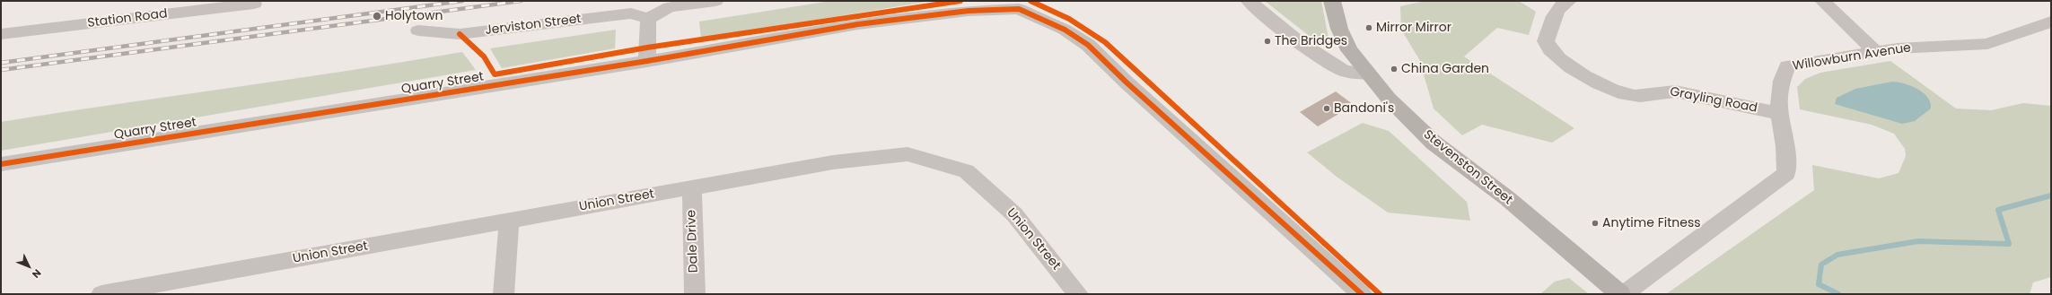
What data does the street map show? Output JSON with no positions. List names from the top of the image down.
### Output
{
  "streets": {
    "main road": ["Stevenston Street"],
    "street": [
      "Station Road",
      "Jerviston Street",
      "Willowburn Avenue",
      "Quarry Street",
      "Grayling Road",
      "Union Street",
      "Dale Drive"
    ]
  },
  "crossings": [
    ["Willowburn Avenue", "Grayling Road"],
    ["Union Street", "Dale Drive"]
  ],
  "places": [
    "Holytown",
    "Mirror Mirror",
    "The Bridges",
    "China Garden",
    "Bandoni's",
    "Anytime Fitness"
  ],
  "north": "bottom right"
}
